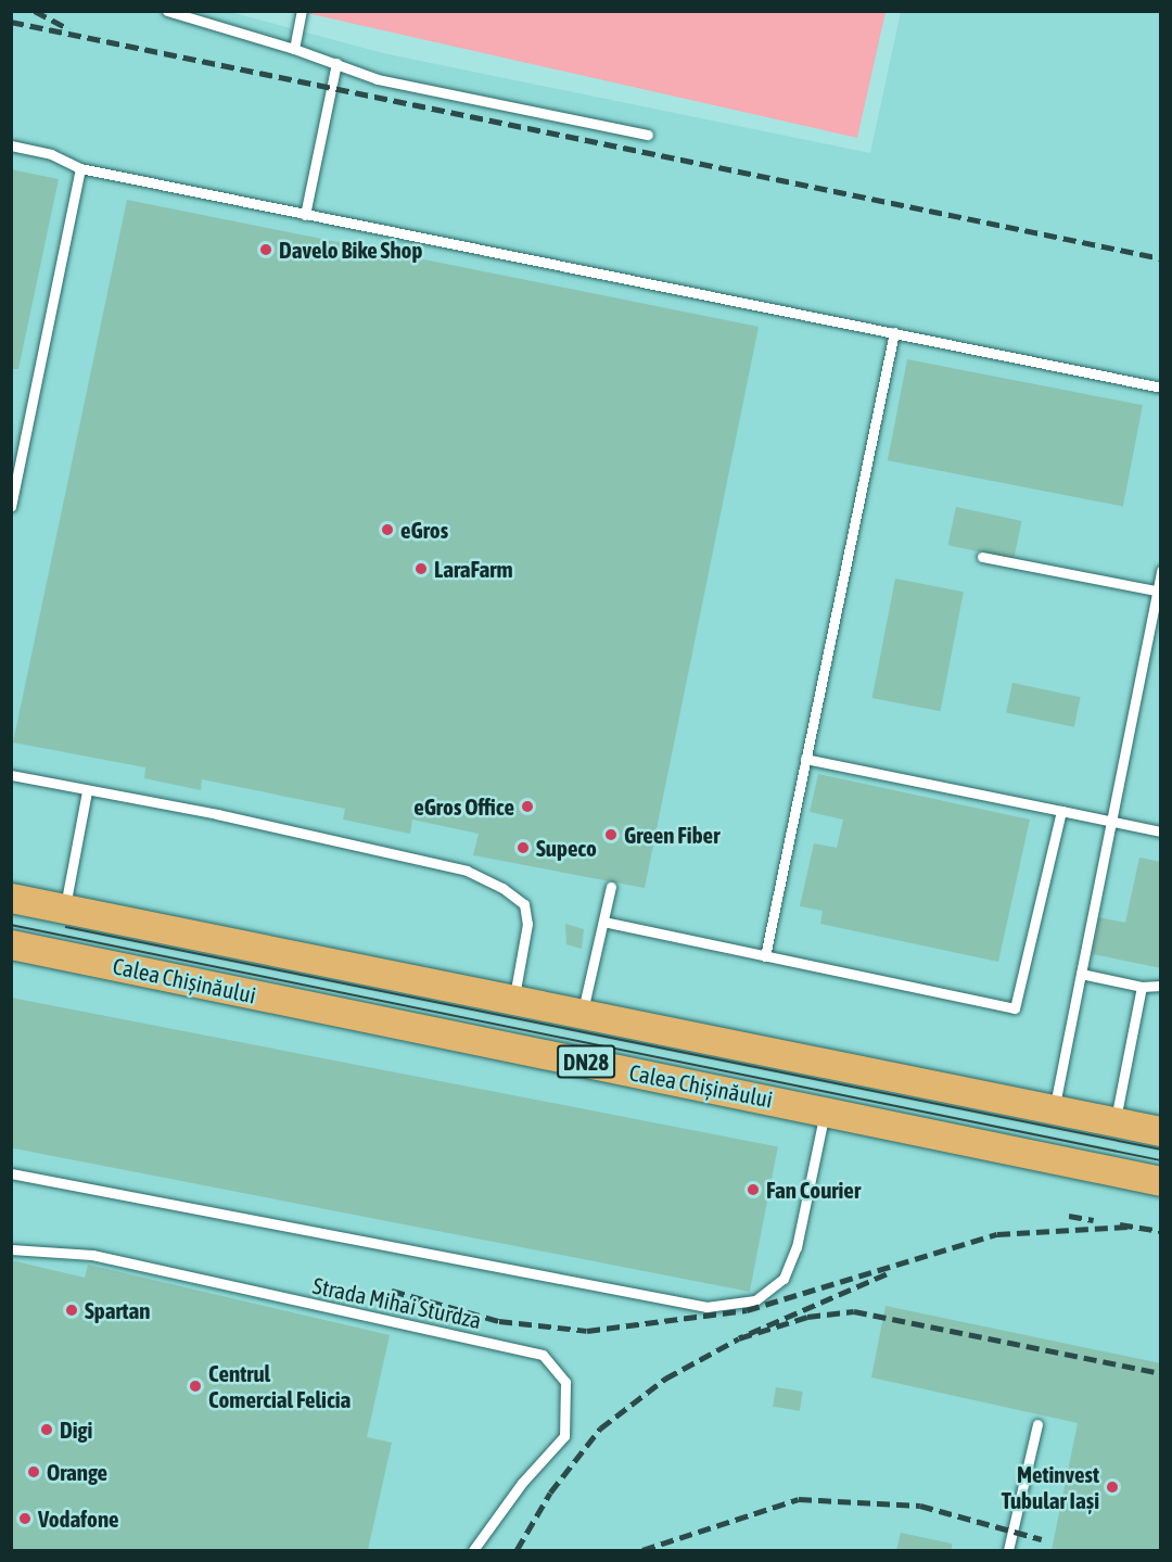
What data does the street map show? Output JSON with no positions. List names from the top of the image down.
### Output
{
  "streets": {
    "main road": ["Calea Chișinăului", "DN28"],
    "lane": ["Strada Mihai Sturdza"]
  },
  "places": [
    "Davelo Bike Shop",
    "eGros",
    "LaraFarm",
    "eGros Office",
    "Green Fiber",
    "Supeco",
    "Fan Courier",
    "Spartan",
    "Centrul Comercial Felicia",
    "Digi",
    "Orange",
    "Metinvest Tubular Iași",
    "Vodafone"
  ]
}
